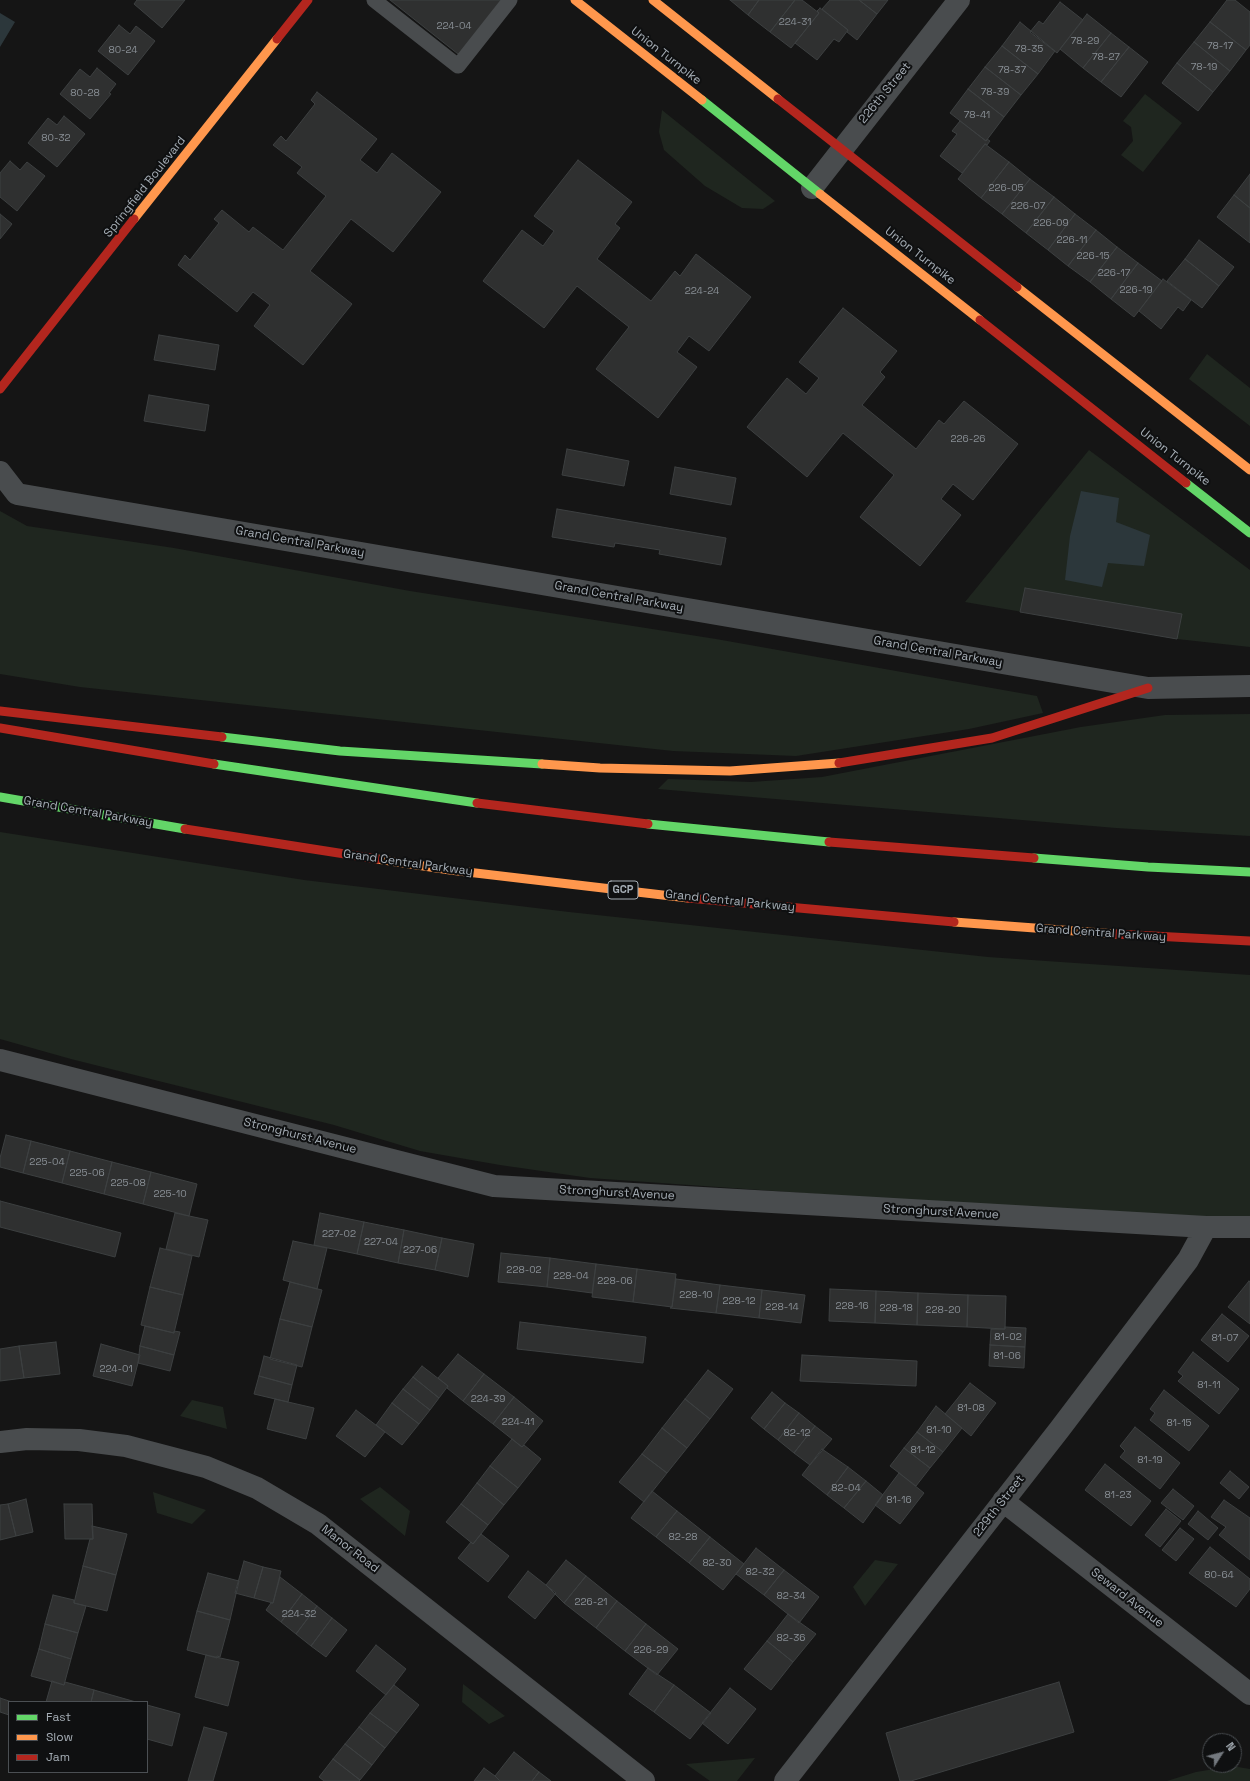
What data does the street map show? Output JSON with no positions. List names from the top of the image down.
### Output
{
  "streets": {
    "main road": [
      "Union Turnpike",
      "Springfield Boulevard",
      "Grand Central Parkway",
      "GCP"
    ],
    "street": [
      "226th Street",
      "Stronghurst Avenue",
      "229th Street",
      "Manor Road",
      "Seward Avenue"
    ]
  },
  "crossings": [
    ["Union Turnpike", "226th Street"],
    ["Stronghurst Avenue", "229th Street"],
    ["229th Street", "Seward Avenue"]
  ],
  "house_numbers": [
    "224-31",
    "224-04",
    "78-29",
    "78-17",
    "78-35",
    "80-24",
    "78-27",
    "78-19",
    "78-37",
    "78-39",
    "80-28",
    "78-41",
    "80-32",
    "226-05",
    "226-07",
    "226-09",
    "226-11",
    "226-15",
    "226-17",
    "226-19",
    "224-24",
    "226-26",
    "225-04",
    "225-06",
    "225-08",
    "225-10",
    "227-02",
    "227-04",
    "227-06",
    "228-02",
    "228-04",
    "228-06",
    "228-10",
    "228-12",
    "228-16",
    "228-14",
    "228-18",
    "228-20",
    "81-02",
    "81-07",
    "81-06",
    "224-01",
    "81-11",
    "224-39",
    "81-08",
    "224-41",
    "81-15",
    "81-10",
    "82-12",
    "81-12",
    "81-19",
    "82-04",
    "81-23",
    "81-16",
    "82-28",
    "82-30",
    "82-32",
    "80-64",
    "82-34",
    "226-21",
    "224-32",
    "82-36",
    "226-29"
  ],
  "legend": ["Fast", "Slow", "Jam"],
  "north": "top right"
}
